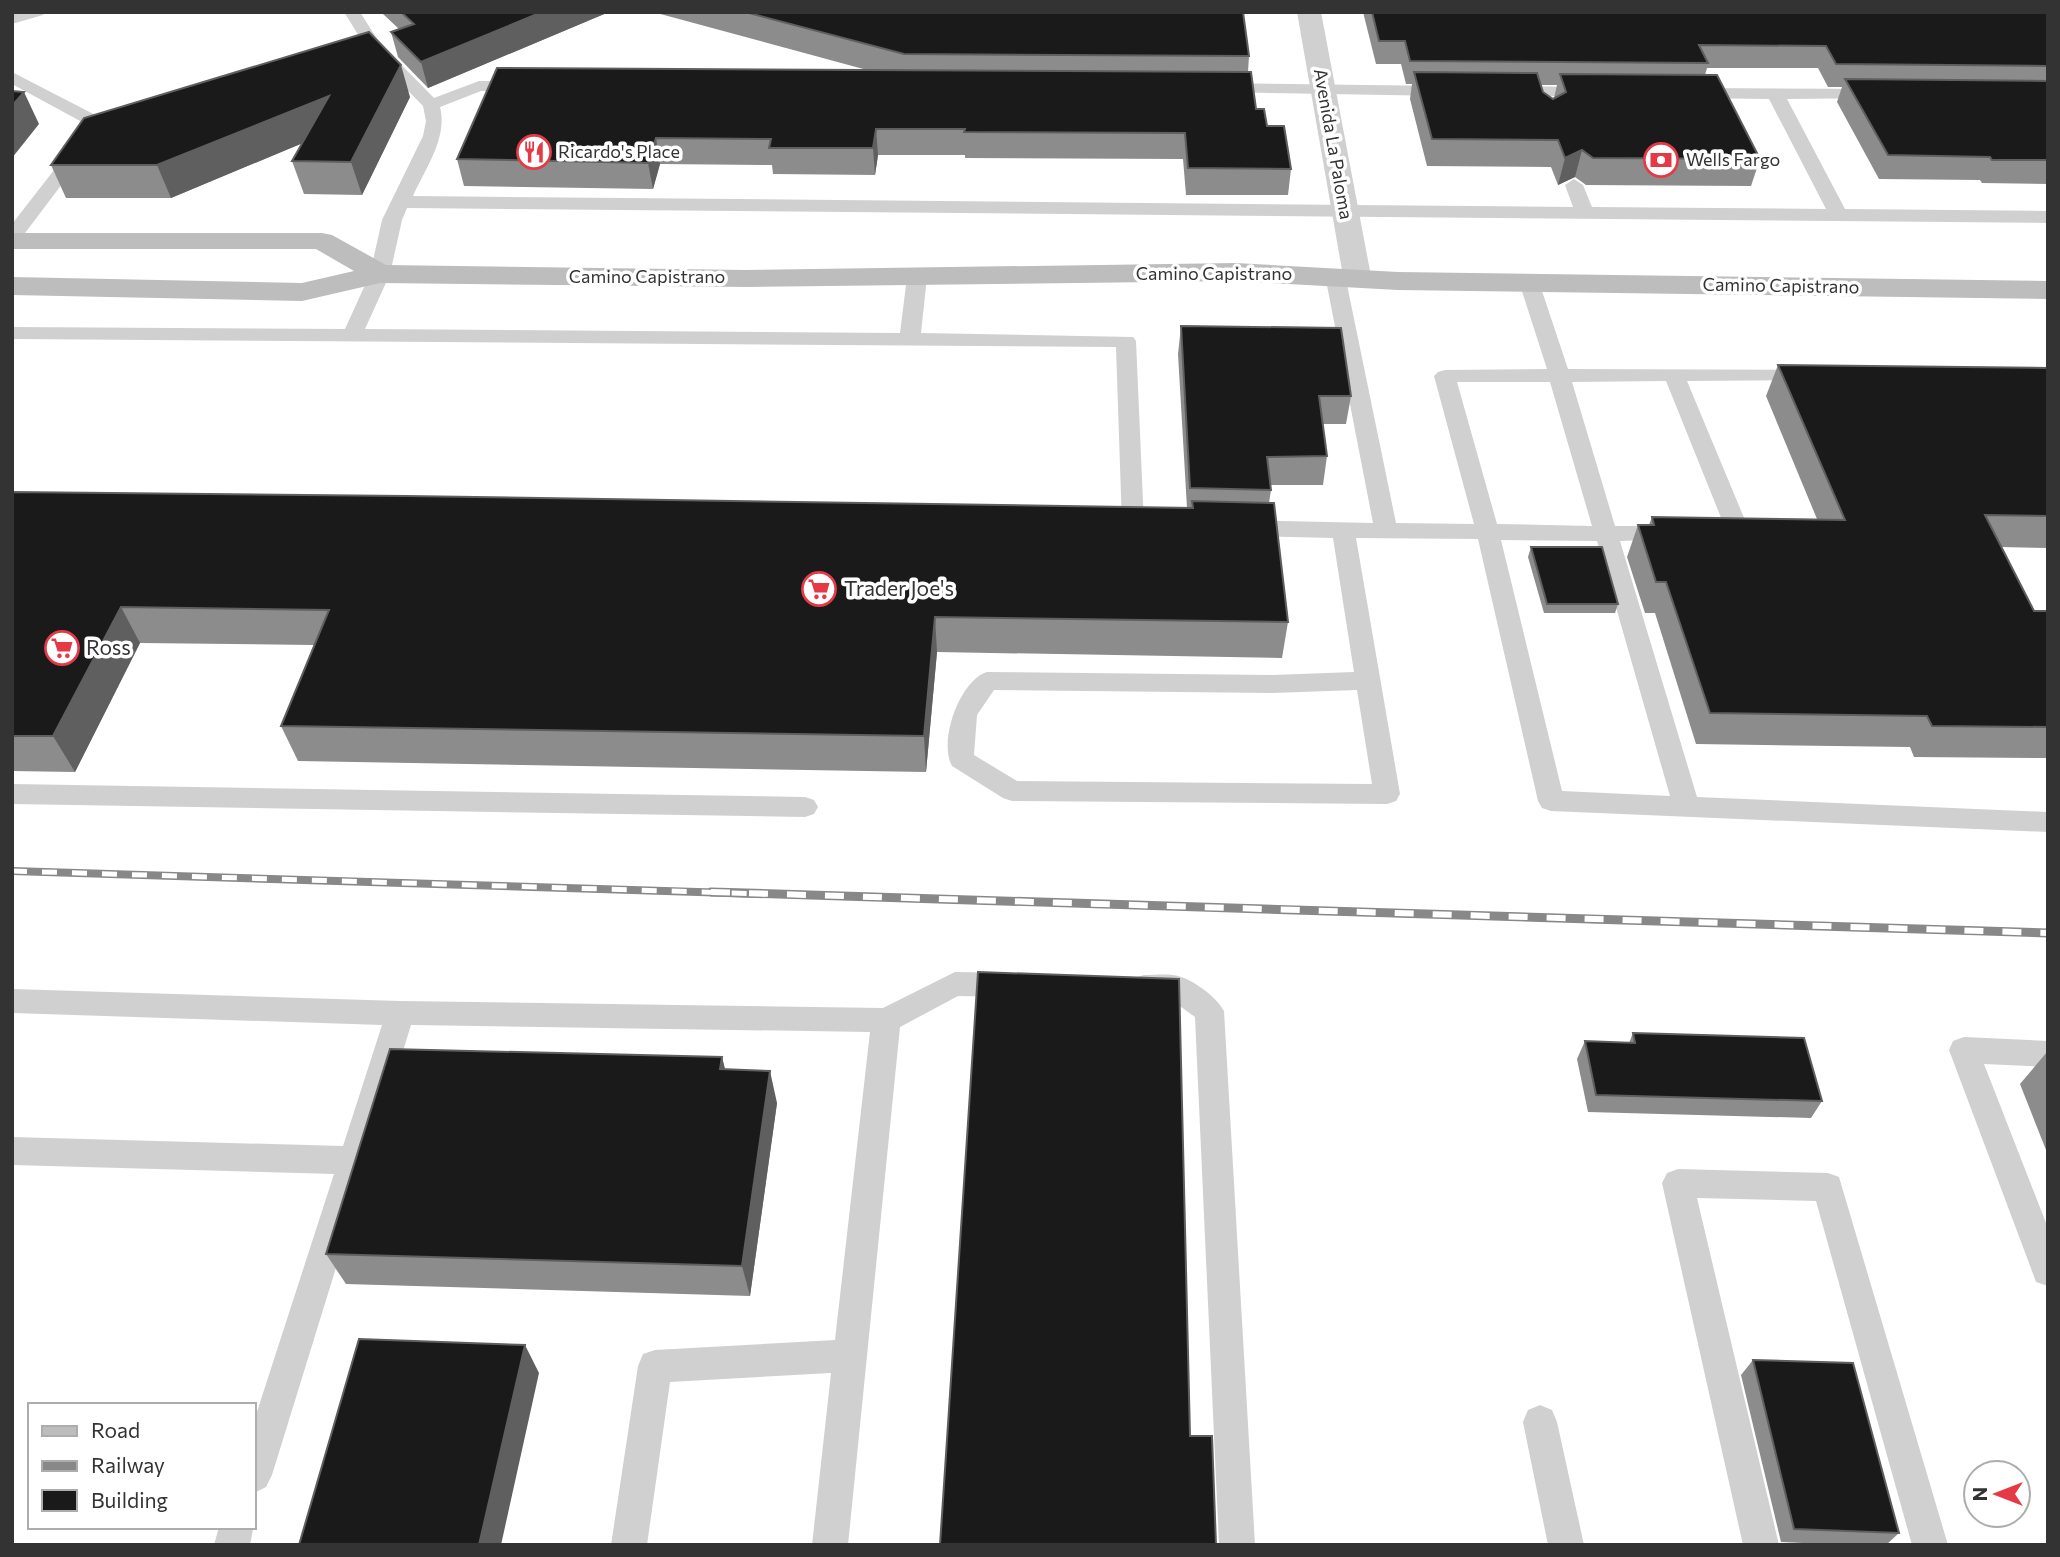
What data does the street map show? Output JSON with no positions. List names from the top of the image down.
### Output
{
  "streets": {
    "main road": ["Camino Capistrano"],
    "street": ["Avenida La Paloma"]
  },
  "crossings": [
    ["Avenida La Paloma", "Camino Capistrano"]
  ],
  "places": {
    "restaurant": ["Ricardo's Place"],
    "bank": ["Wells Fargo"],
    "supermarket": ["Trader Joe's", "Ross"]
  },
  "legend": ["Road", "Railway", "Building"],
  "north": "left"
}
